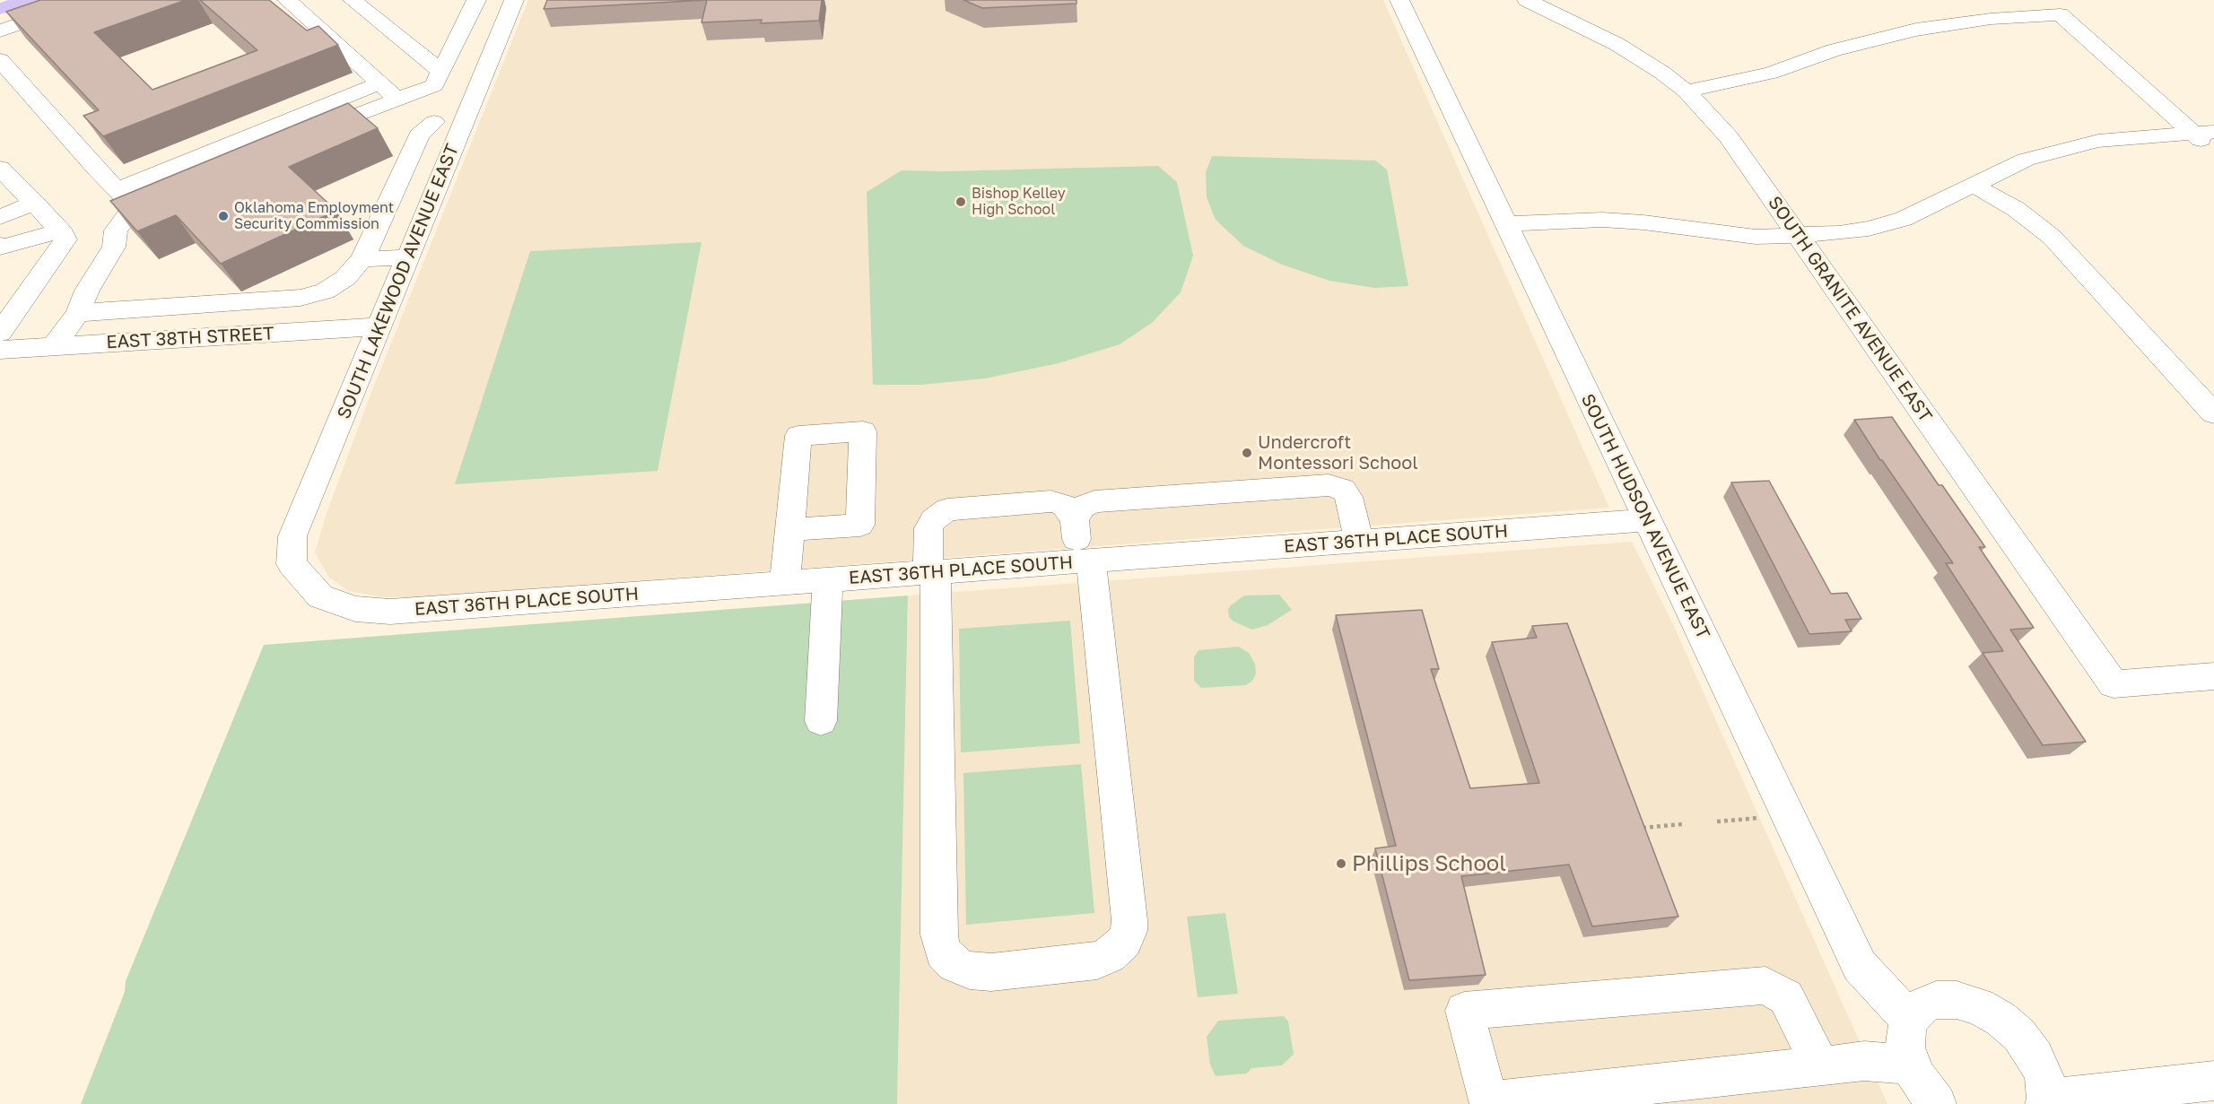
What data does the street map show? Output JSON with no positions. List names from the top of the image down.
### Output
{
  "streets": {
    "street": [
      "SOUTH LAKEWOOD AVENUE EAST",
      "SOUTH GRANITE AVENUE EAST",
      "EAST 38TH STREET",
      "SOUTH HUDSON AVENUE EAST",
      "EAST 36TH PLACE SOUTH"
    ]
  },
  "crossings": [
    ["SOUTH LAKEWOOD AVENUE EAST", "EAST 38TH STREET"],
    ["SOUTH LAKEWOOD AVENUE EAST", "EAST 36TH PLACE SOUTH"],
    ["SOUTH HUDSON AVENUE EAST", "EAST 36TH PLACE SOUTH"]
  ],
  "places": [
    "Bishop Kelley High School",
    "Oklahoma Employment Security Commission",
    "Undercroft Montessori School",
    "Phillips School"
  ]
}
